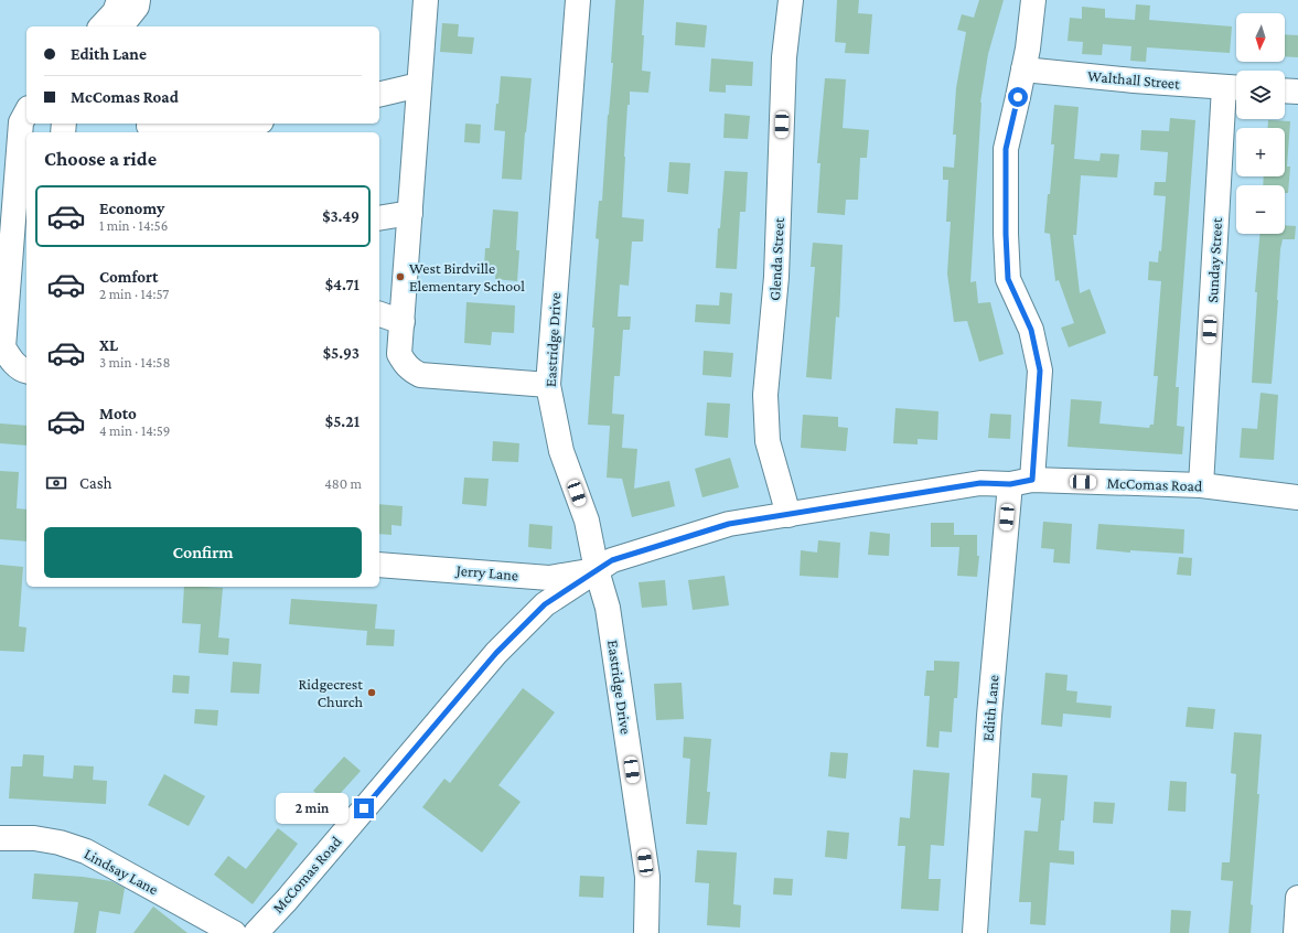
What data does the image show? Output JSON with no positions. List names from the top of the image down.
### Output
{
  "streets": {
    "street": [
      "Walthall Street",
      "Glenda Street",
      "Sunday Street",
      "Eastridge Drive",
      "McComas Road",
      "Jerry Lane",
      "Edith Lane",
      "Lindsay Lane"
    ]
  },
  "crossings": [
    ["Walthall Street", "Sunday Street"],
    ["Walthall Street", "Edith Lane"],
    ["Glenda Street", "McComas Road"],
    ["Sunday Street", "McComas Road"],
    ["Eastridge Drive", "McComas Road"],
    ["Eastridge Drive", "Jerry Lane"],
    ["McComas Road", "Jerry Lane"],
    ["McComas Road", "Edith Lane"]
  ],
  "places": ["West Birdville Elementary School", "Ridgecrest Church"],
  "north": "bottom",
  "page": {
    "map_buttons": ["+", "−"],
    "banner": ["Edith Lane", "McComas Road"],
    "heading": "Choose a ride",
    "list": [
      {
        "name": "Economy",
        "note": "1 min · 14:56",
        "value": "$3.49"
      },
      {
        "name": "Comfort",
        "note": "2 min · 14:57",
        "value": "$4.71"
      },
      {
        "name": "XL",
        "note": "3 min · 14:58",
        "value": "$5.93"
      },
      {
        "name": "Moto",
        "note": "4 min · 14:59",
        "value": "$5.21"
      }
    ],
    "pay": ["Cash", "480 m"],
    "buttons": "Confirm",
    "bubble": "2 min"
  }
}
